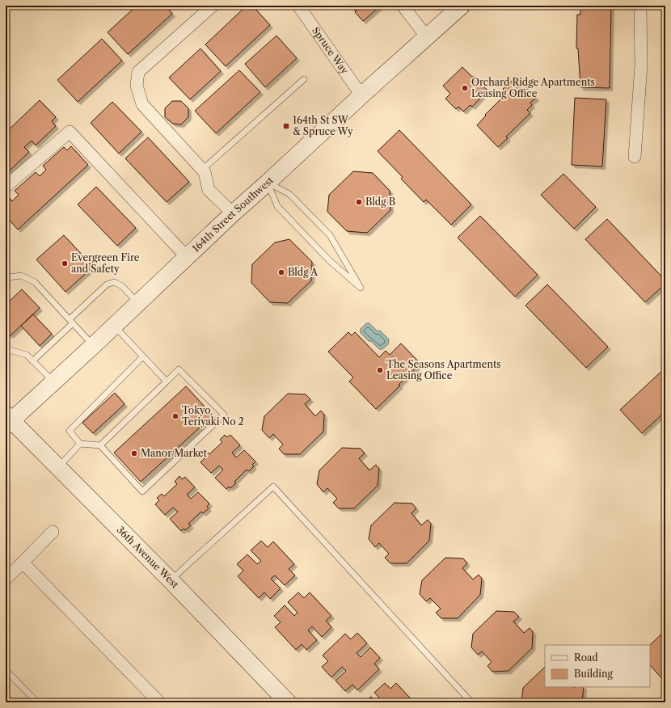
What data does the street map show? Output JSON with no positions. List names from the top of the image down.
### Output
{
  "streets": {
    "main road": ["164th Street Southwest", "36th Avenue West"],
    "street": ["Spruce Way"]
  },
  "crossings": [
    ["Spruce Way", "164th Street Southwest"],
    ["164th Street Southwest", "36th Avenue West"]
  ],
  "places": {
    "other": [
      "Orchard Ridge Apartments Leasing Office",
      "Bldg B",
      "Evergreen Fire and Safety",
      "Bldg A",
      "The Seasons Apartments Leasing Office",
      "Tokyo Teriyaki No 2",
      "Manor Market"
    ],
    "transit": ["164th St SW & Spruce Wy"]
  },
  "legend": ["Road", "Building"]
}
